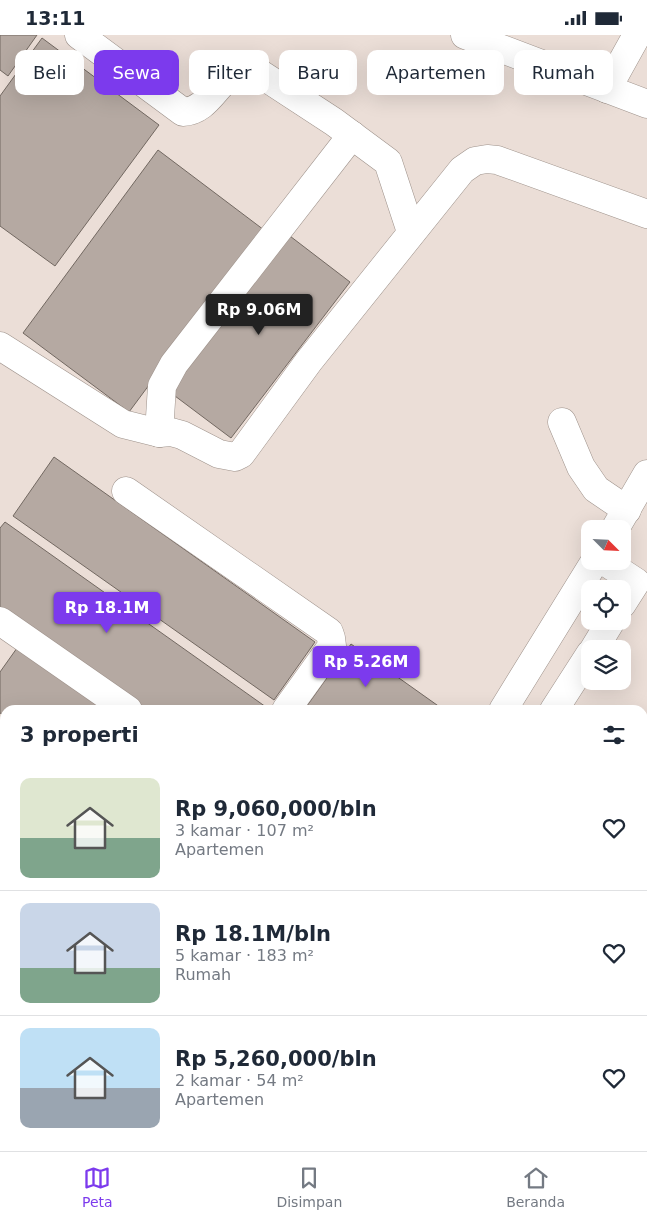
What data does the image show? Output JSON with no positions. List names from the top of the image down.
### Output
{
  "north": "bottom right",
  "page": {
    "status": "13:11",
    "chip": [
      "Beli",
      "Sewa",
      "Filter",
      "Baru",
      "Apartemen",
      "Rumah"
    ],
    "price": ["Rp 9.06M", "Rp 18.1M", "Rp 5.26M"],
    "heading": "3 properti",
    "list": [
      {
        "name": "Rp 9,060,000/bln",
        "note": "3 kamar · 107 m² · Apartemen"
      },
      {
        "name": "Rp 18.1M/bln",
        "note": "5 kamar · 183 m² · Rumah"
      },
      {
        "name": "Rp 5,260,000/bln",
        "note": "2 kamar · 54 m² · Apartemen"
      }
    ],
    "tabs": ["Peta", "Disimpan", "Beranda"]
  }
}
